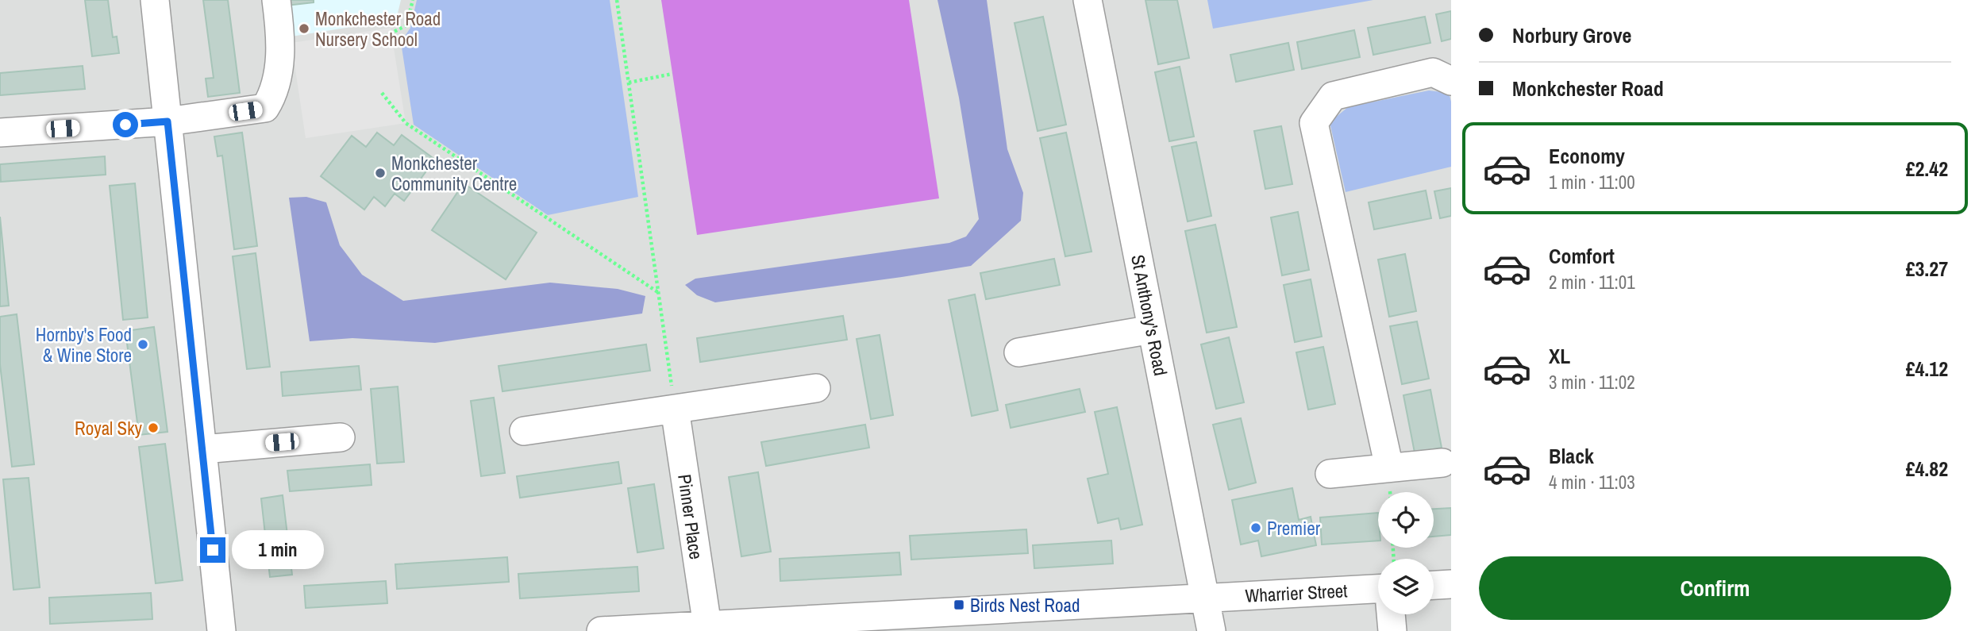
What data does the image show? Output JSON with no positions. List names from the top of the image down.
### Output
{
  "streets": {
    "street": ["St Anthony's Road", "Pinner Place", "Wharrier Street"]
  },
  "crossings": [
    ["St Anthony's Road", "Wharrier Street"]
  ],
  "places": {
    "other": [
      "Monkchester Road Nursery School",
      "Monkchester Community Centre",
      "Hornby's Food & Wine Store",
      "Royal Sky",
      "Premier"
    ],
    "transit": ["Birds Nest Road"]
  },
  "page": {
    "banner": ["Norbury Grove", "Monkchester Road"],
    "list": [
      {
        "name": "Economy",
        "note": "1 min · 11:00",
        "value": "£2.42"
      },
      {
        "name": "Comfort",
        "note": "2 min · 11:01",
        "value": "£3.27"
      },
      {
        "name": "XL",
        "note": "3 min · 11:02",
        "value": "£4.12"
      },
      {
        "name": "Black",
        "note": "4 min · 11:03",
        "value": "£4.82"
      }
    ],
    "bubble": "1 min",
    "buttons": "Confirm"
  }
}
